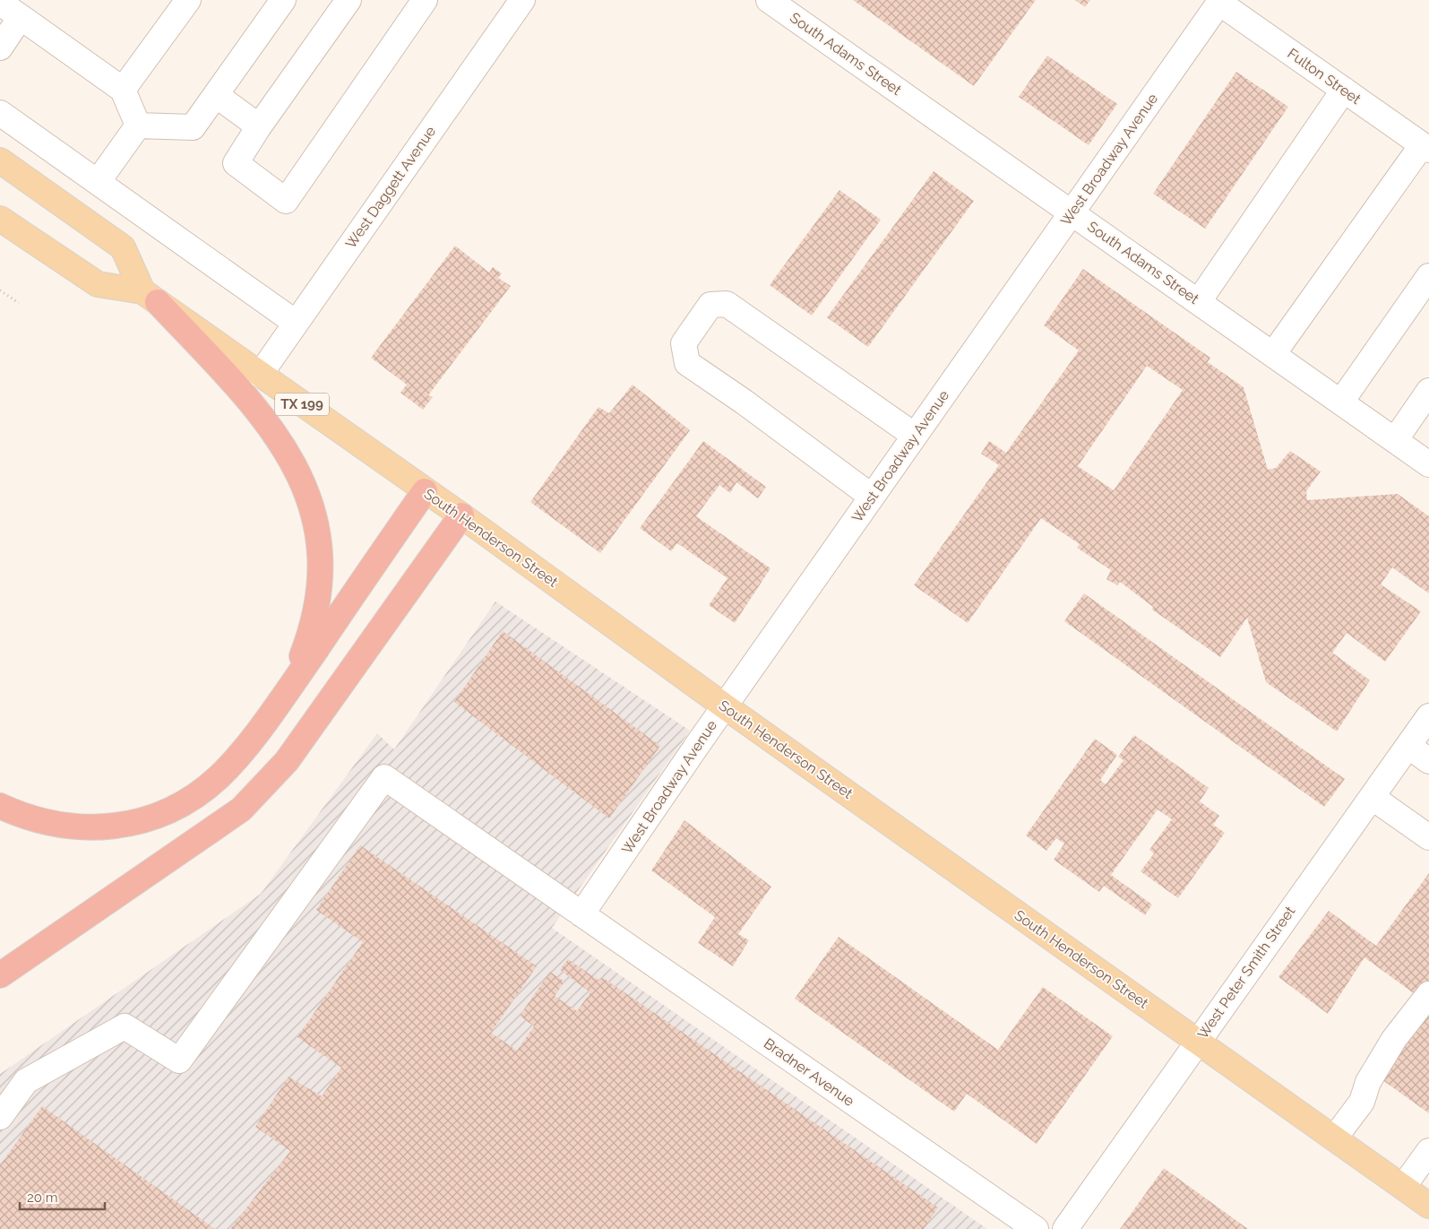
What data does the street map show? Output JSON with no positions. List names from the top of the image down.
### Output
{
  "streets": {
    "main road": ["TX 199", "South Henderson Street"],
    "street": [
      "South Adams Street",
      "Fulton Street",
      "West Broadway Avenue",
      "West Daggett Avenue",
      "West Peter Smith Street",
      "Bradner Avenue"
    ]
  },
  "crossings": [
    ["South Adams Street", "West Broadway Avenue"],
    ["Fulton Street", "West Broadway Avenue"],
    ["West Broadway Avenue", "South Henderson Street"],
    ["West Broadway Avenue", "Bradner Avenue"],
    ["West Daggett Avenue", "South Henderson Street"],
    ["South Henderson Street", "West Peter Smith Street"]
  ],
  "scale_bar": "20 m"
}
